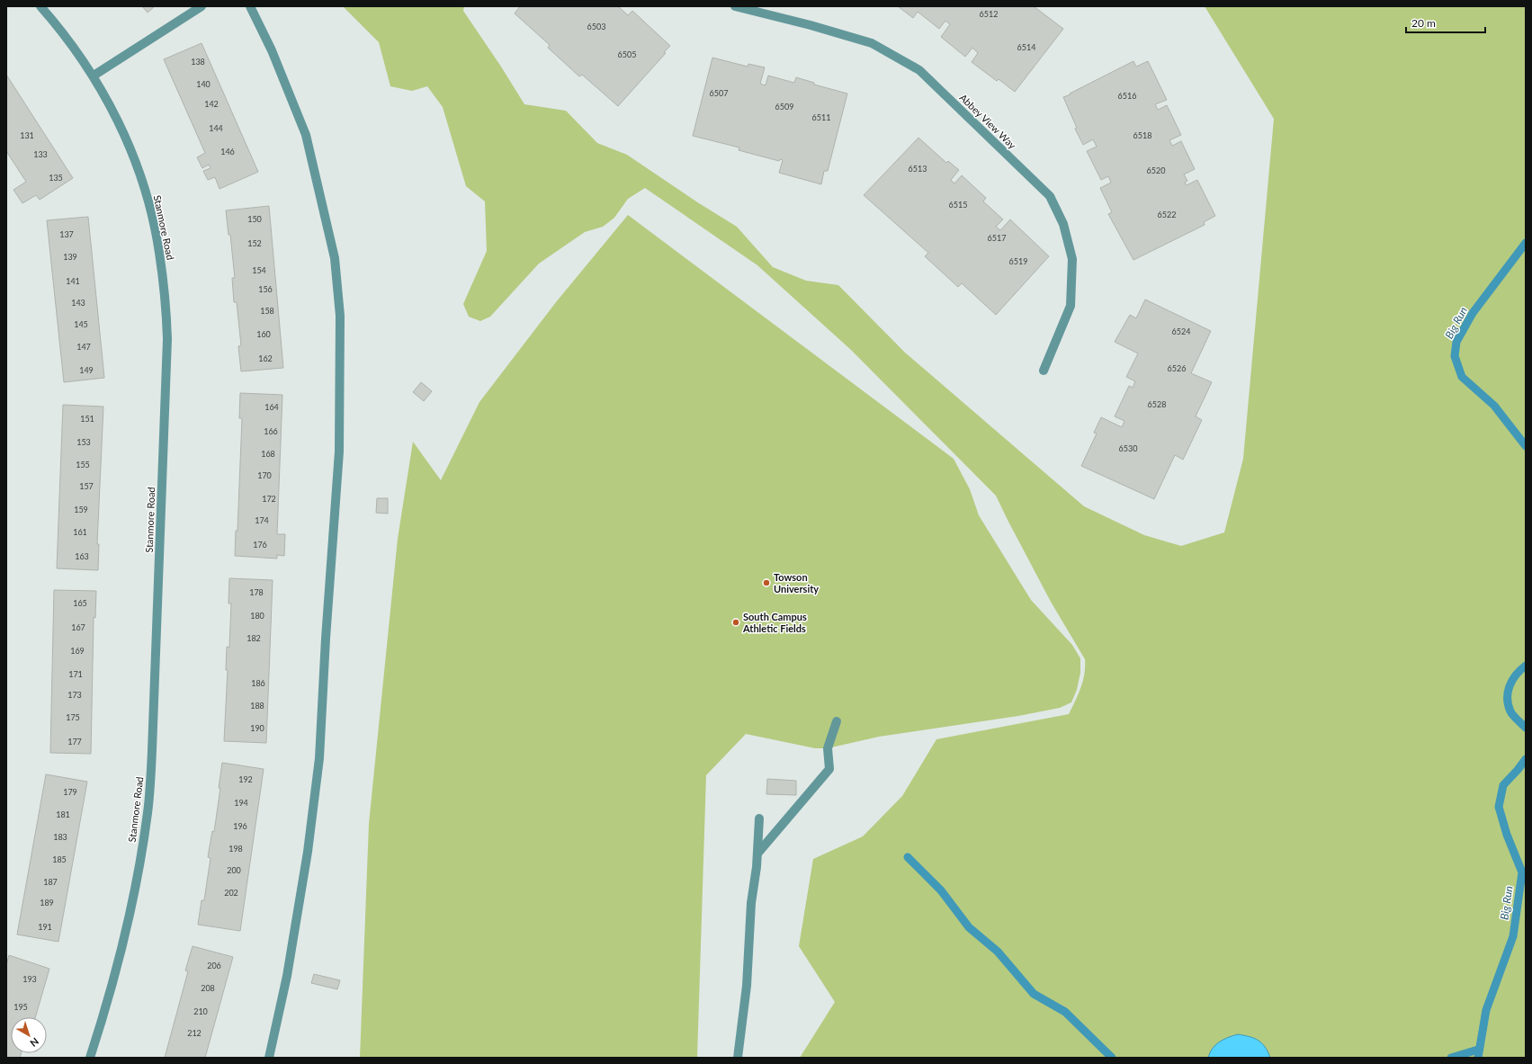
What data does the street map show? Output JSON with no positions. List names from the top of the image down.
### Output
{
  "streets": {
    "street": ["Abbey View Way", "Stanmore Road"]
  },
  "water": ["Big Run"],
  "places": ["Towson University", "South Campus Athletic Fields"],
  "house_numbers": [
    "6512",
    "6503",
    "6514",
    "6505",
    "138",
    "140",
    "6507",
    "6516",
    "142",
    "6509",
    "6511",
    "144",
    "131",
    "6518",
    "146",
    "133",
    "6513",
    "6520",
    "135",
    "6515",
    "6522",
    "150",
    "137",
    "6517",
    "152",
    "139",
    "6519",
    "154",
    "141",
    "156",
    "143",
    "158",
    "145",
    "6524",
    "160",
    "147",
    "162",
    "6526",
    "149",
    "6528",
    "164",
    "151",
    "166",
    "153",
    "6530",
    "168",
    "155",
    "170",
    "157",
    "172",
    "159",
    "174",
    "161",
    "176",
    "163",
    "178",
    "165",
    "180",
    "167",
    "182",
    "169",
    "171",
    "186",
    "173",
    "188",
    "175",
    "190",
    "177",
    "192",
    "179",
    "194",
    "181",
    "196",
    "183",
    "198",
    "185",
    "200",
    "187",
    "202",
    "189",
    "191",
    "206",
    "193",
    "208",
    "195",
    "210",
    "212"
  ],
  "scale_bar": "20 m",
  "north": "bottom right"
}
